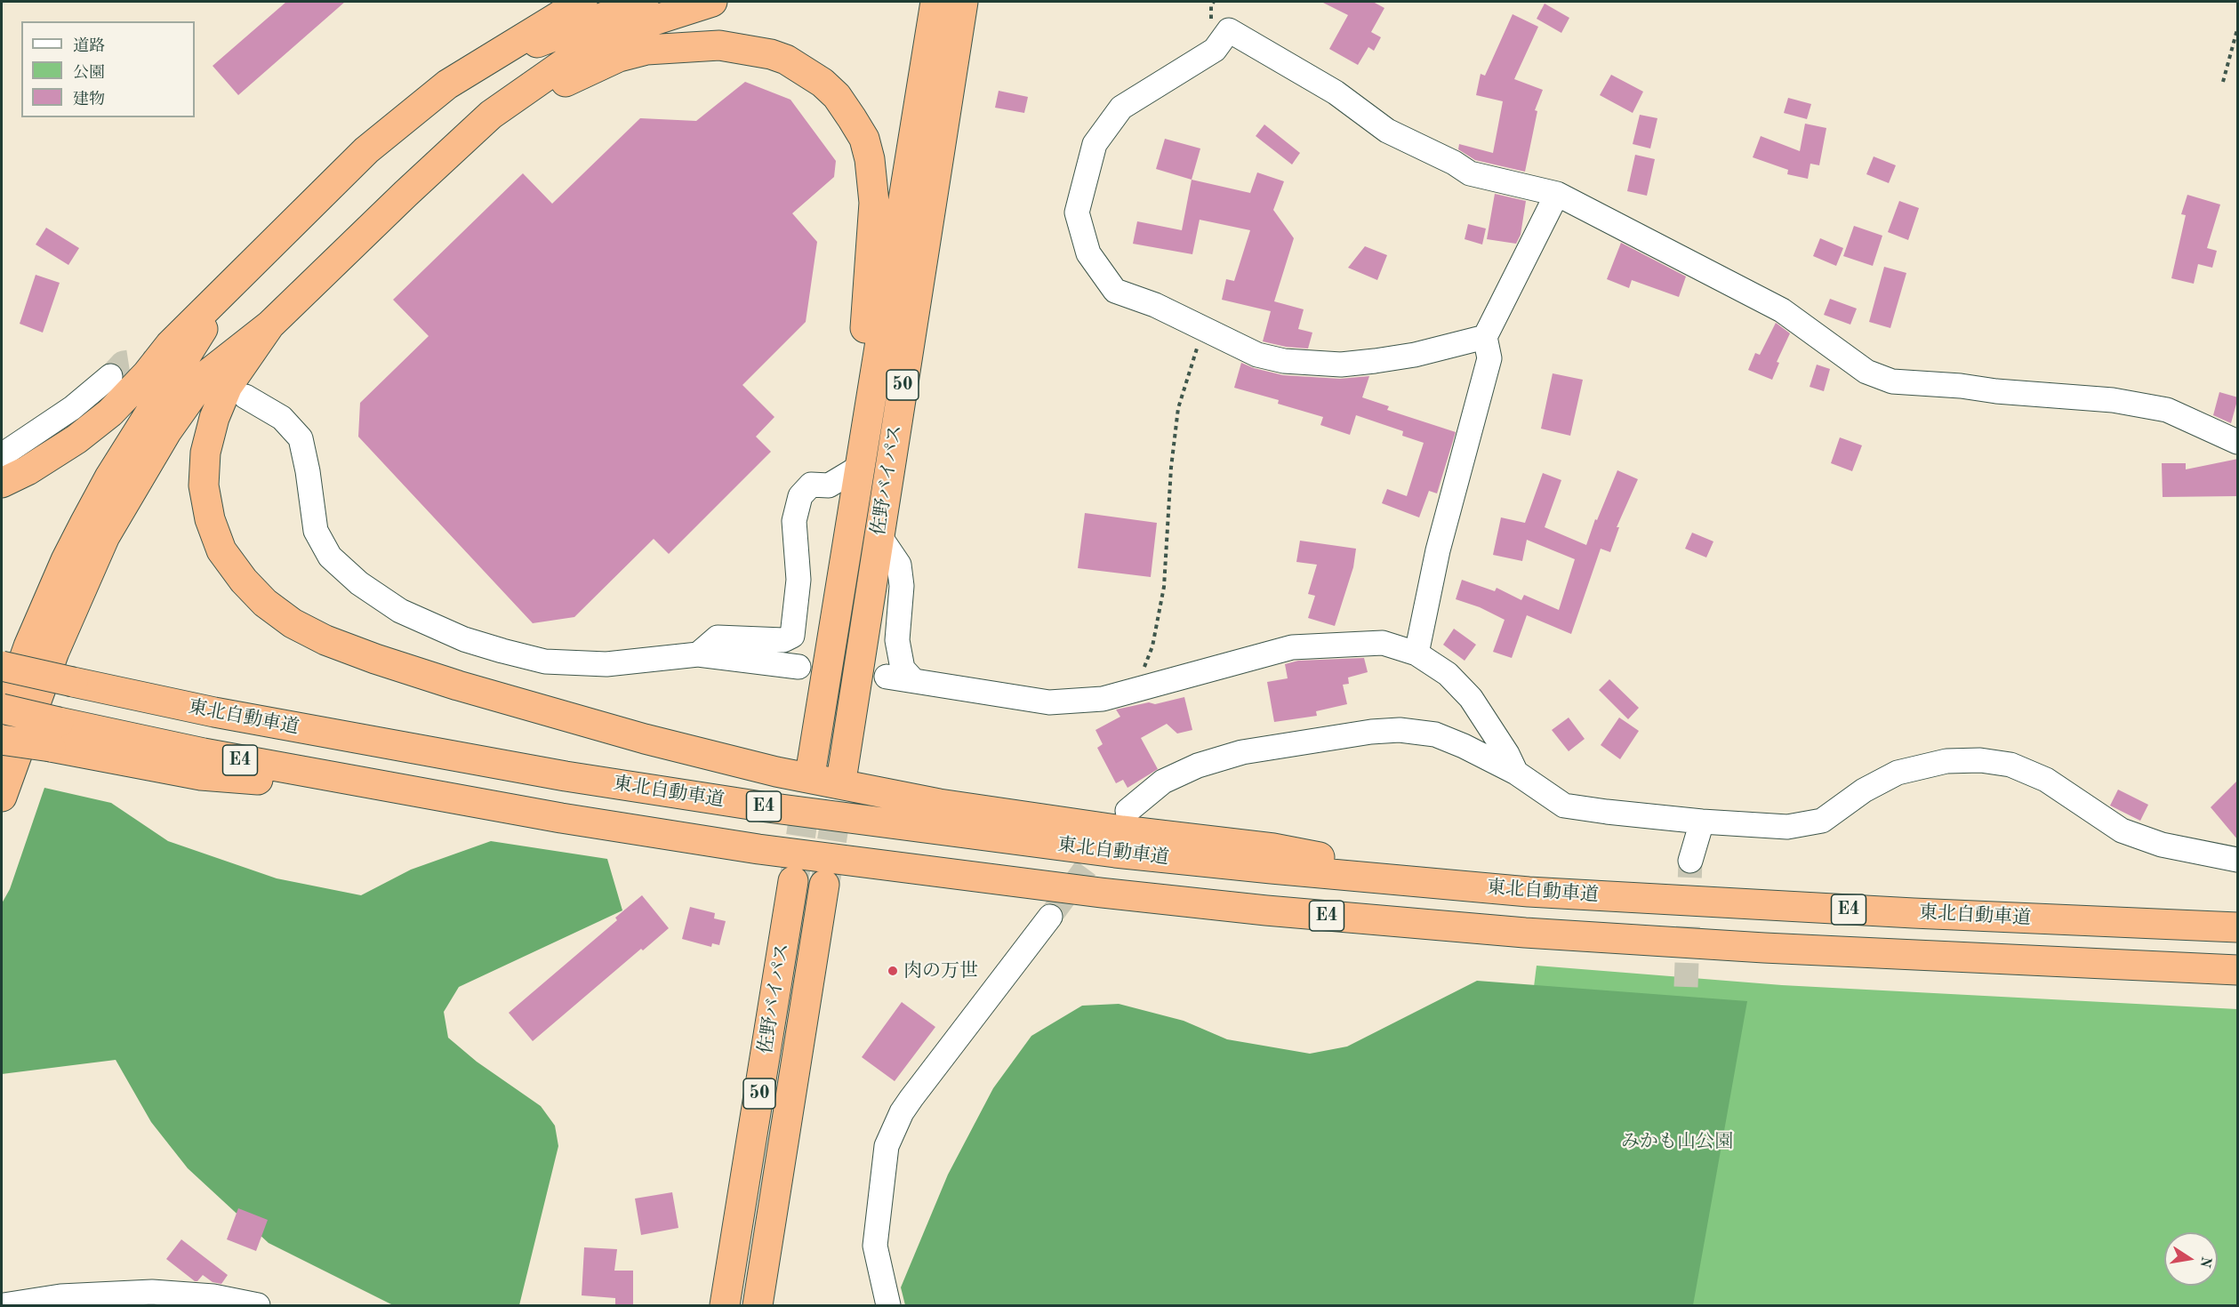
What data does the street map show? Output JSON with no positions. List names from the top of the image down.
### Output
{
  "streets": {
    "highway": [
      "50",
      "佐野バイパス",
      "東北自動車道",
      "E4"
    ]
  },
  "parks": ["みかも山公園"],
  "places": ["肉の万世"],
  "legend": ["道路", "公園", "建物"],
  "north": "right"
}
